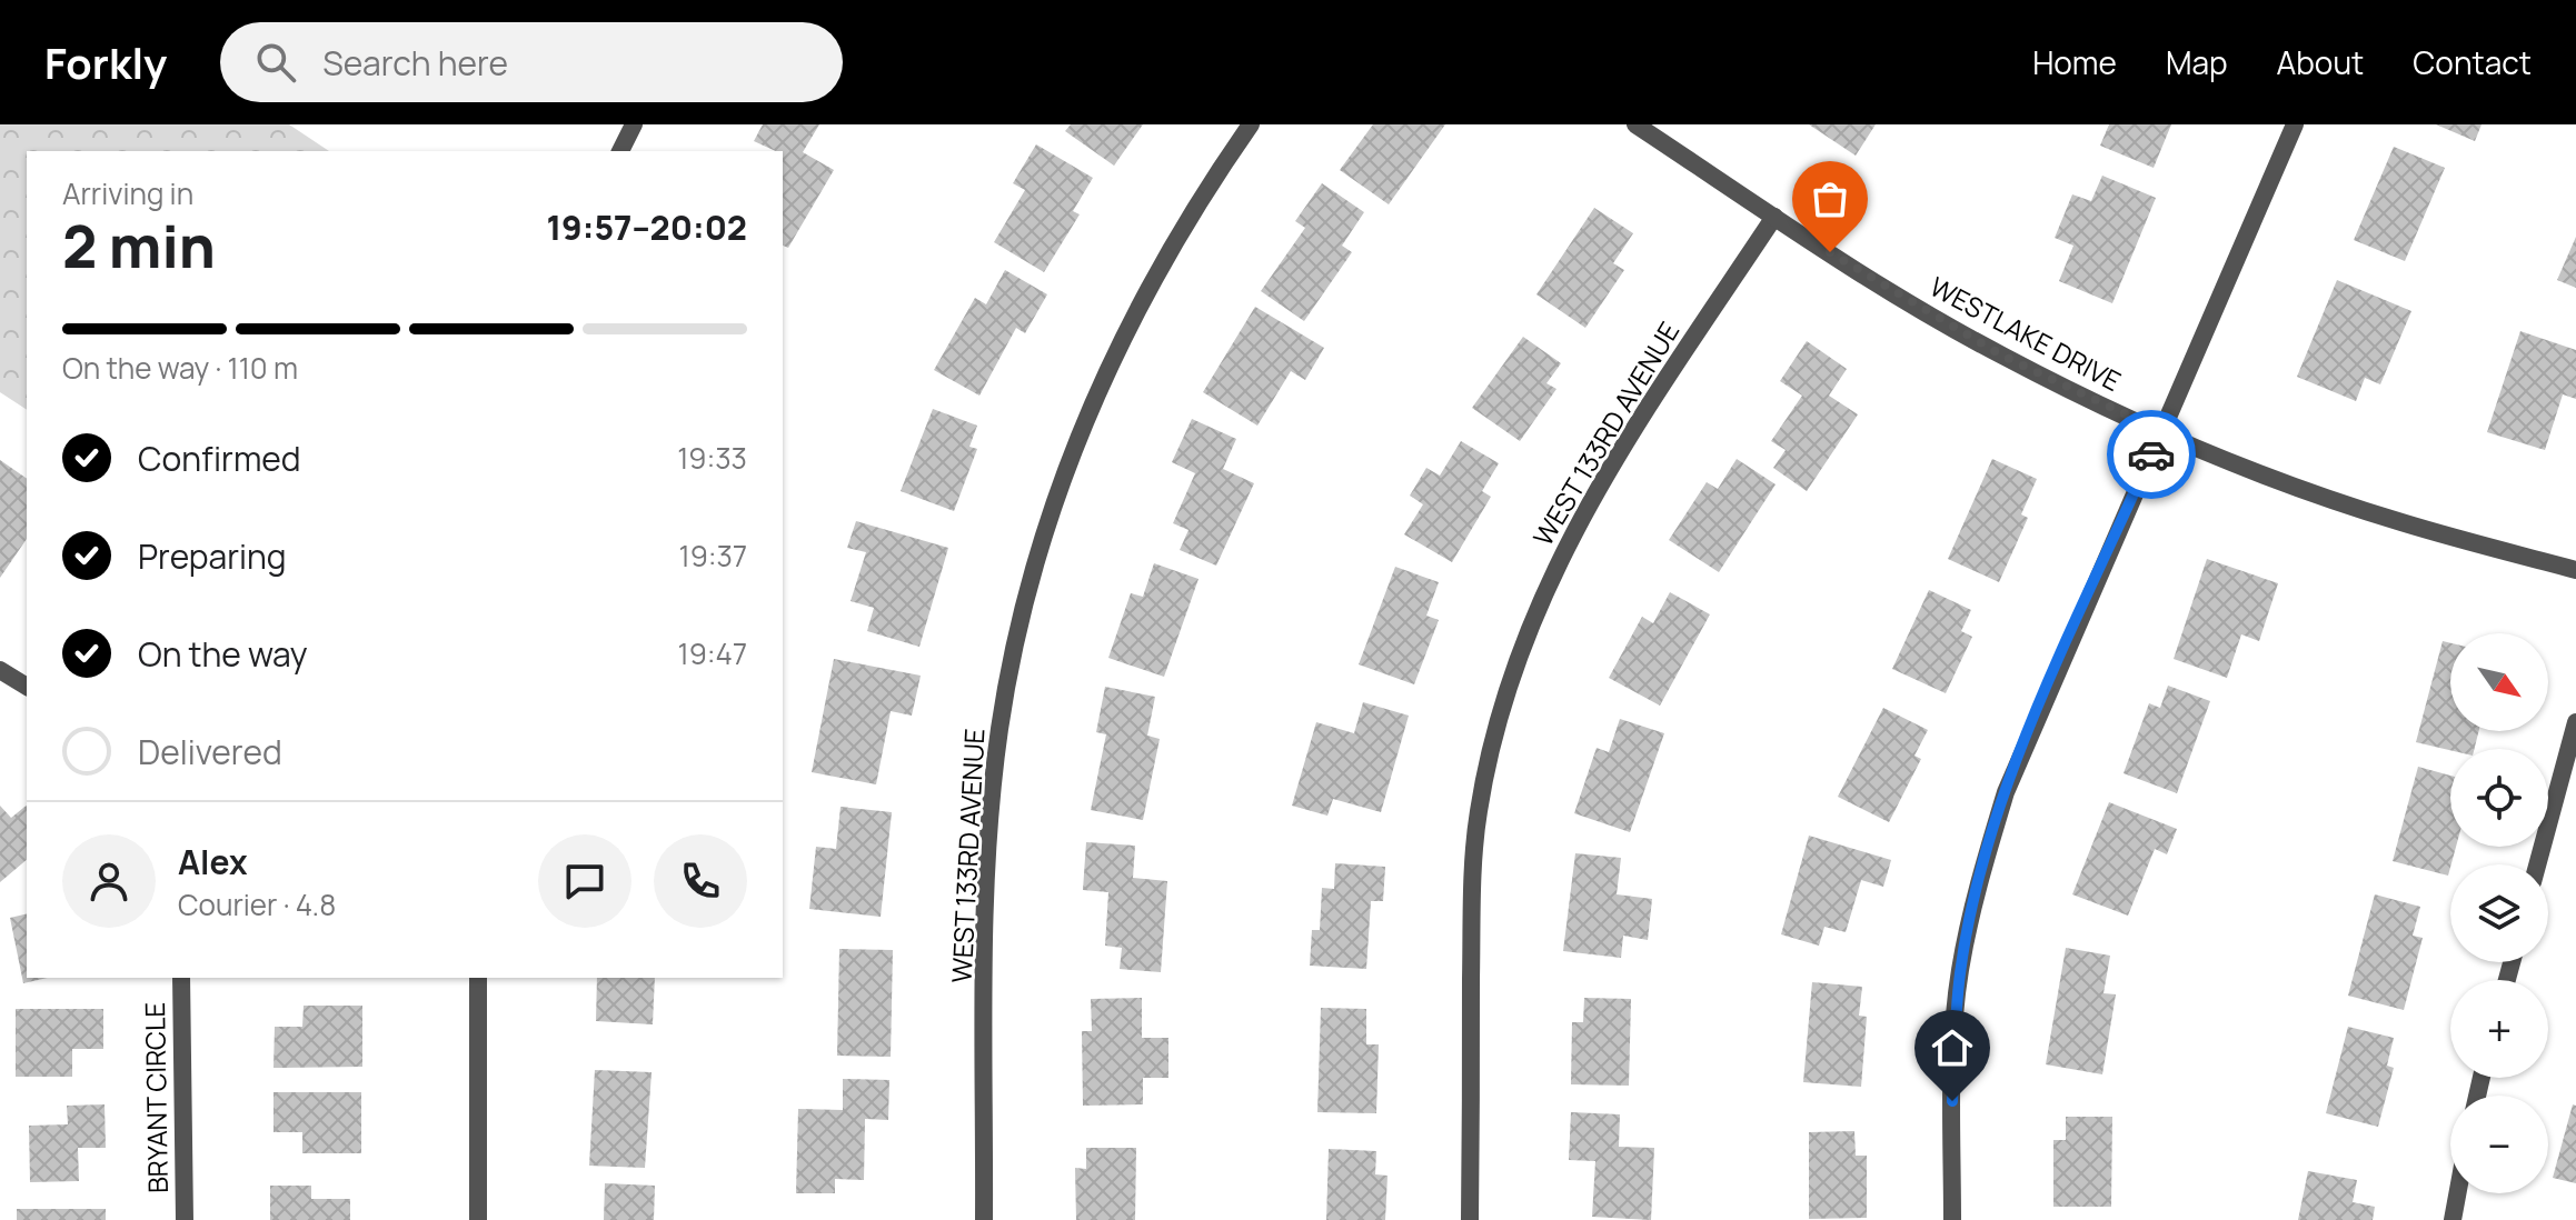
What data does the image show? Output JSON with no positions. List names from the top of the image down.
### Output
{
  "streets": {
    "street": ["WESTLAKE DRIVE", "WEST 133RD AVENUE", "BRYANT CIRCLE"]
  },
  "crossings": [
    ["WESTLAKE DRIVE", "WEST 133RD AVENUE"]
  ],
  "north": "bottom right",
  "page": {
    "header": "Forkly",
    "search": "Search here",
    "nav": [
      "Home",
      "Map",
      "About",
      "Contact"
    ],
    "heading": ["2 min", "Arriving in", "19:57–20:02"],
    "panel": ["Alex", "Courier · 4.8"],
    "bar": "On the way · 110 m",
    "list": [
      ["Confirmed", "19:33"],
      ["Preparing", "19:37"],
      ["On the way", "19:47"],
      "Delivered"
    ],
    "map_buttons": ["+", "−"]
  }
}
